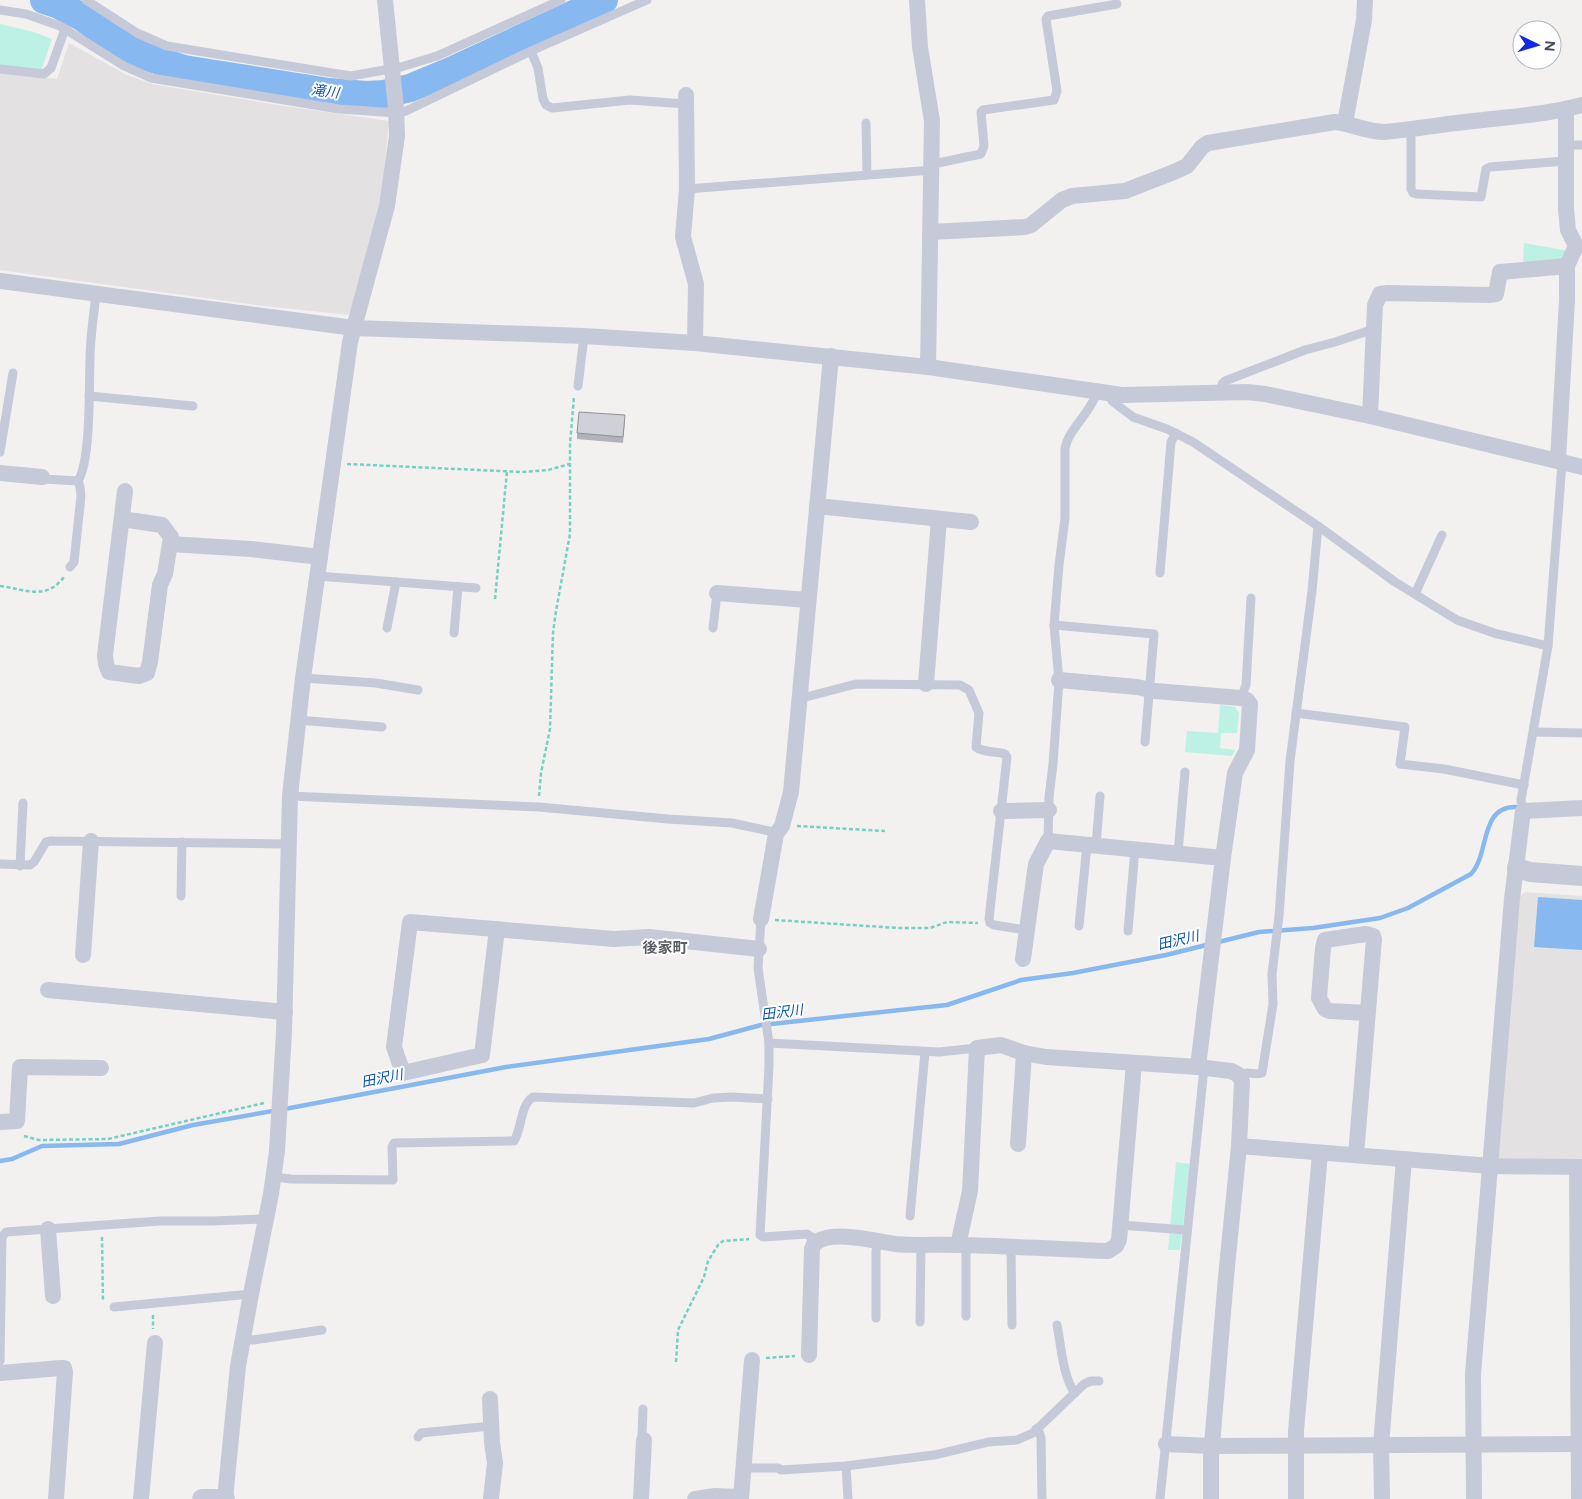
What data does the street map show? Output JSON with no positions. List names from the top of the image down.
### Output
{
  "districts": ["後家町"],
  "water": ["滝川", "田沢川"],
  "north": "right"
}
